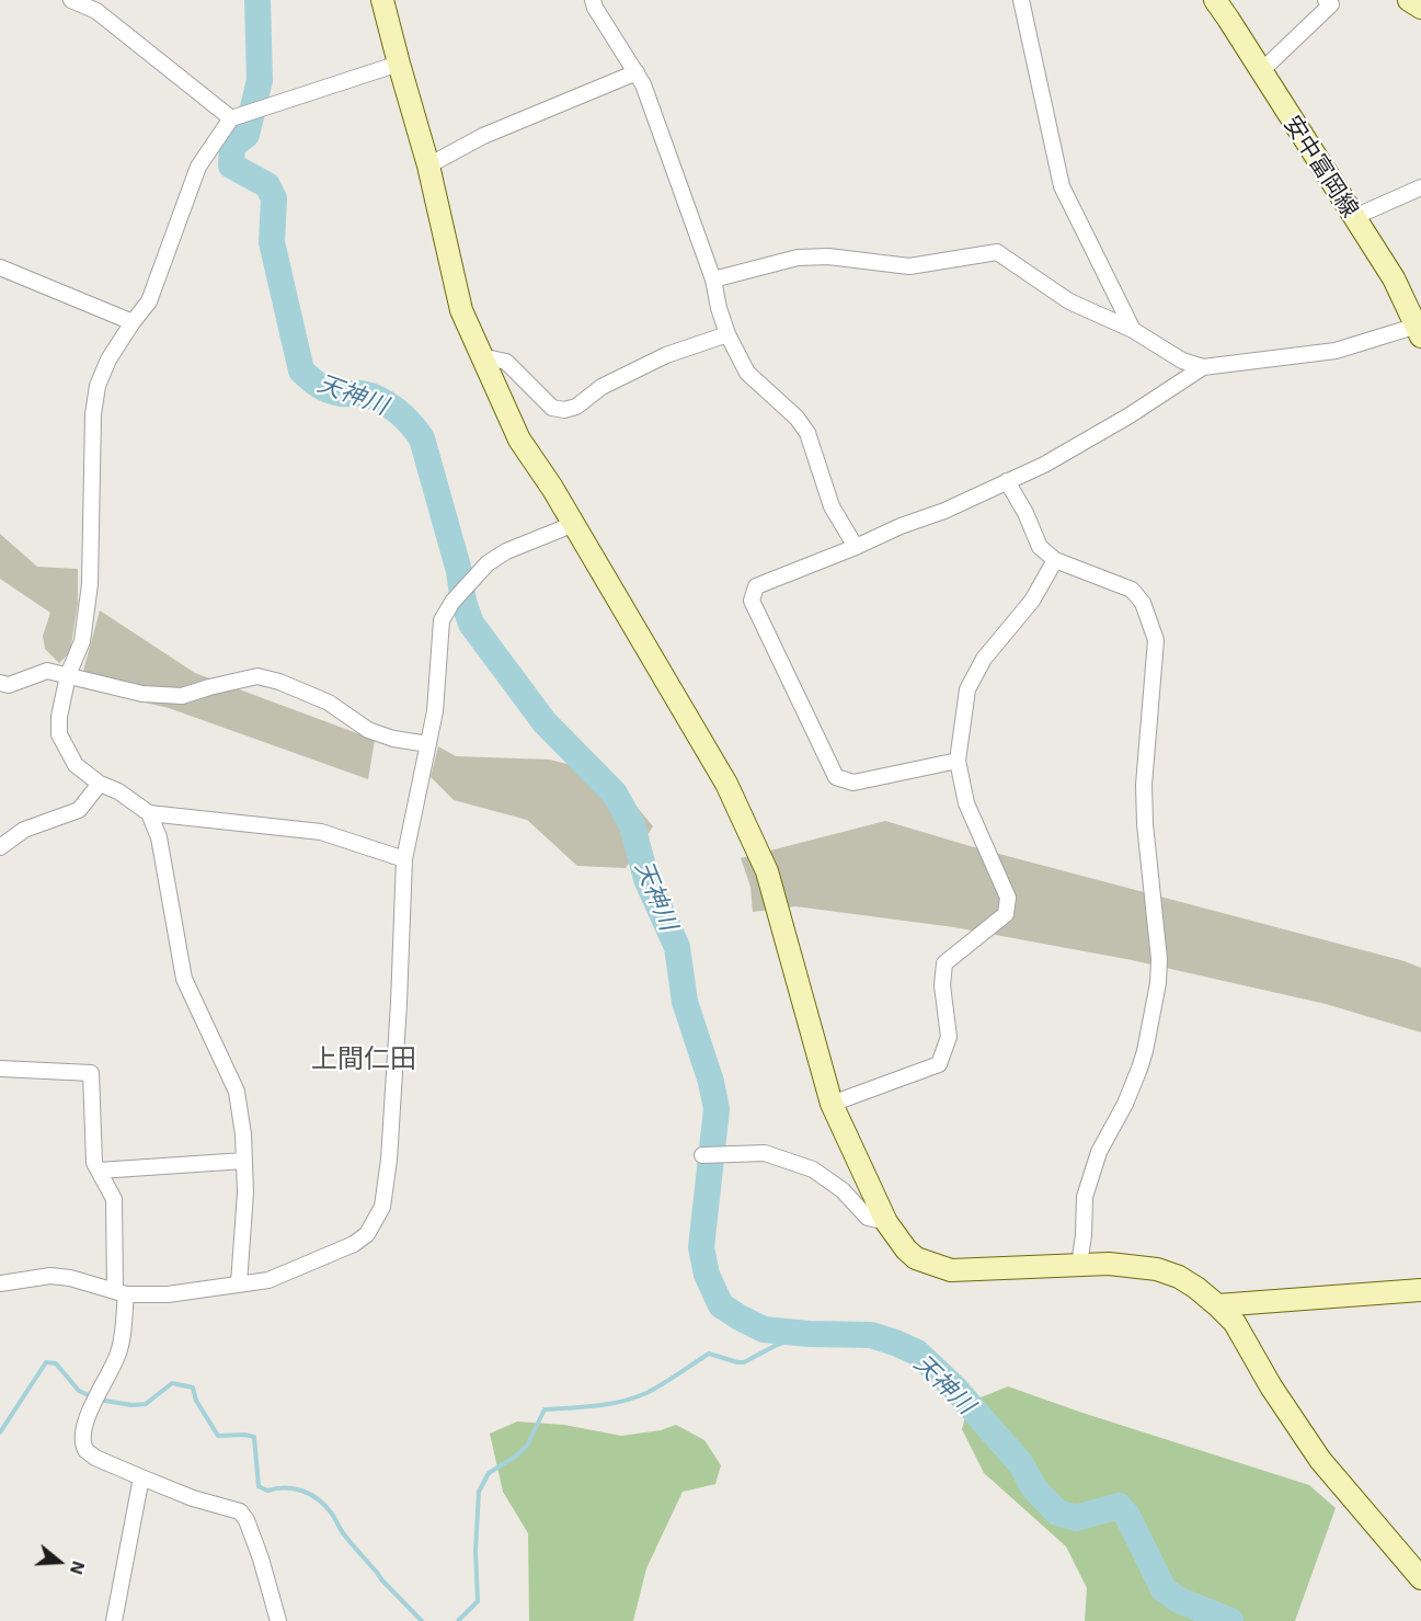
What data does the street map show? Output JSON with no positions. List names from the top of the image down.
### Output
{
  "streets": {
    "street": ["安中富岡線"]
  },
  "districts": ["上間仁田"],
  "water": ["天神川"],
  "north": "right"
}
